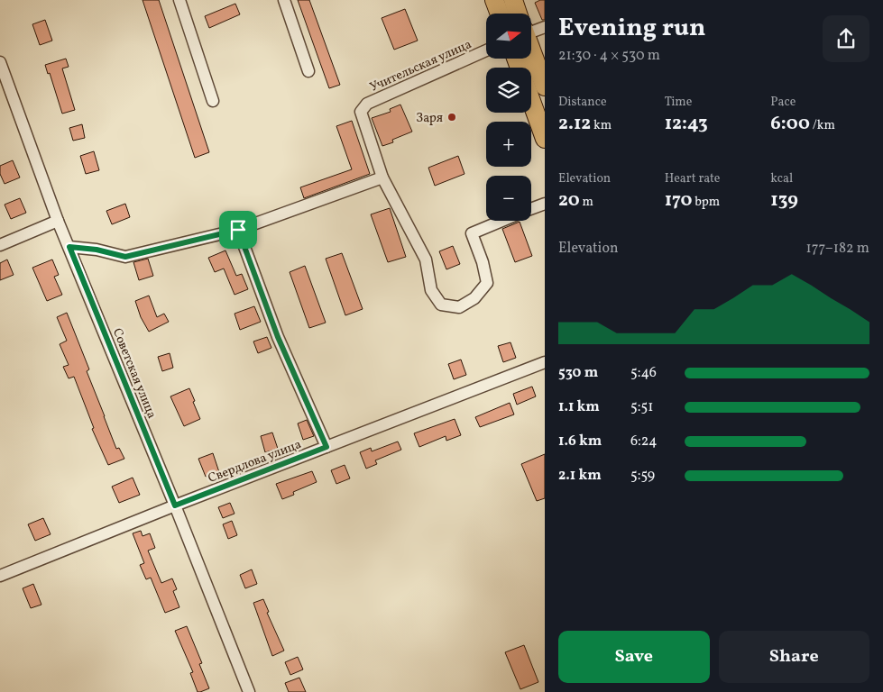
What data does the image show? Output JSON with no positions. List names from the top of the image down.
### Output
{
  "streets": {
    "street": ["Учительская улица", "Советская улица", "Свердлова улица"]
  },
  "crossings": [
    ["Советская улица", "Свердлова улица"]
  ],
  "places": ["Заря"],
  "north": "right",
  "page": {
    "heading": ["Evening run", "21:30 · 4 × 530 m"],
    "map_buttons": ["+", "−"],
    "stats": [
      ["Distance", "2.12 km"],
      ["Time", "12:43"],
      ["Pace", "6:00 /km"],
      ["Elevation", "20 m"],
      ["Heart rate", "170 bpm"],
      ["kcal", "139"]
    ],
    "chart": ["Elevation", "177–182 m"],
    "list": [
      {
        "name": "530 m",
        "note": "5:46"
      },
      {
        "name": "1.1 km",
        "note": "5:51"
      },
      {
        "name": "1.6 km",
        "note": "6:24"
      },
      {
        "name": "2.1 km",
        "note": "5:59"
      }
    ],
    "buttons": ["Save", "Share"]
  }
}
